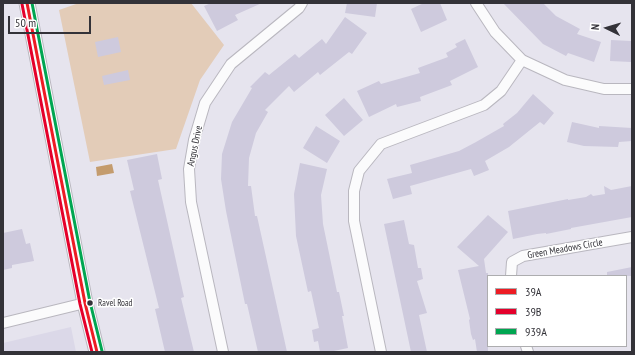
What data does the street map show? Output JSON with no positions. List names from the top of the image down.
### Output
{
  "streets": {
    "street": ["Angus Drive", "Green Meadows Circle"]
  },
  "places": ["Ravel Road"],
  "lines": ["transit line 39A", "transit line 939A", "transit line 39B"],
  "legend": ["39A", "39B", "939A"],
  "scale_bar": "50 m",
  "north": "left"
}
